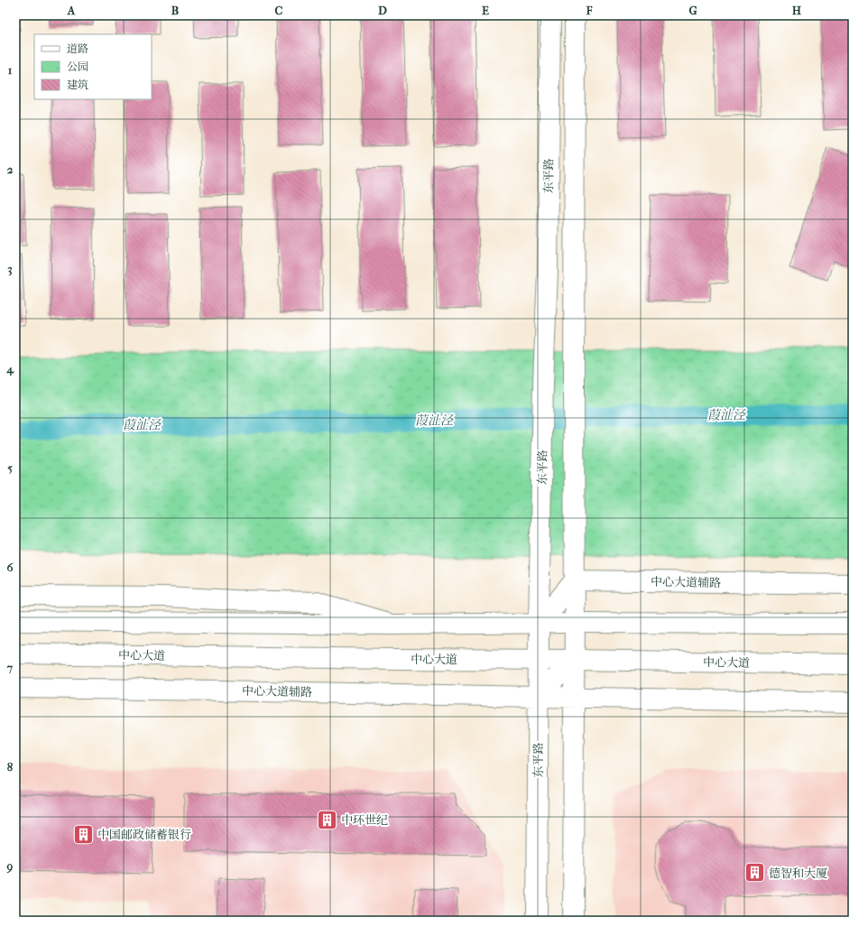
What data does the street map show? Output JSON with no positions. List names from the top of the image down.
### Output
{
  "streets": {
    "main road": ["东平路", "中心大道辅路", "中心大道"]
  },
  "crossings": [
    ["东平路", "中心大道辅路"],
    ["东平路", "中心大道"]
  ],
  "water": ["葭沚泾"],
  "places": {
    "building": ["中环世纪", "中国邮政储蓄银行", "德智和大厦"]
  },
  "legend": ["道路", "公园", "建筑"],
  "grid": {
    "columns": [
      "A",
      "B",
      "C",
      "D",
      "E",
      "F",
      "G",
      "H"
    ],
    "rows": [
      "1",
      "2",
      "3",
      "4",
      "5",
      "6",
      "7",
      "8",
      "9"
    ]
  }
}
